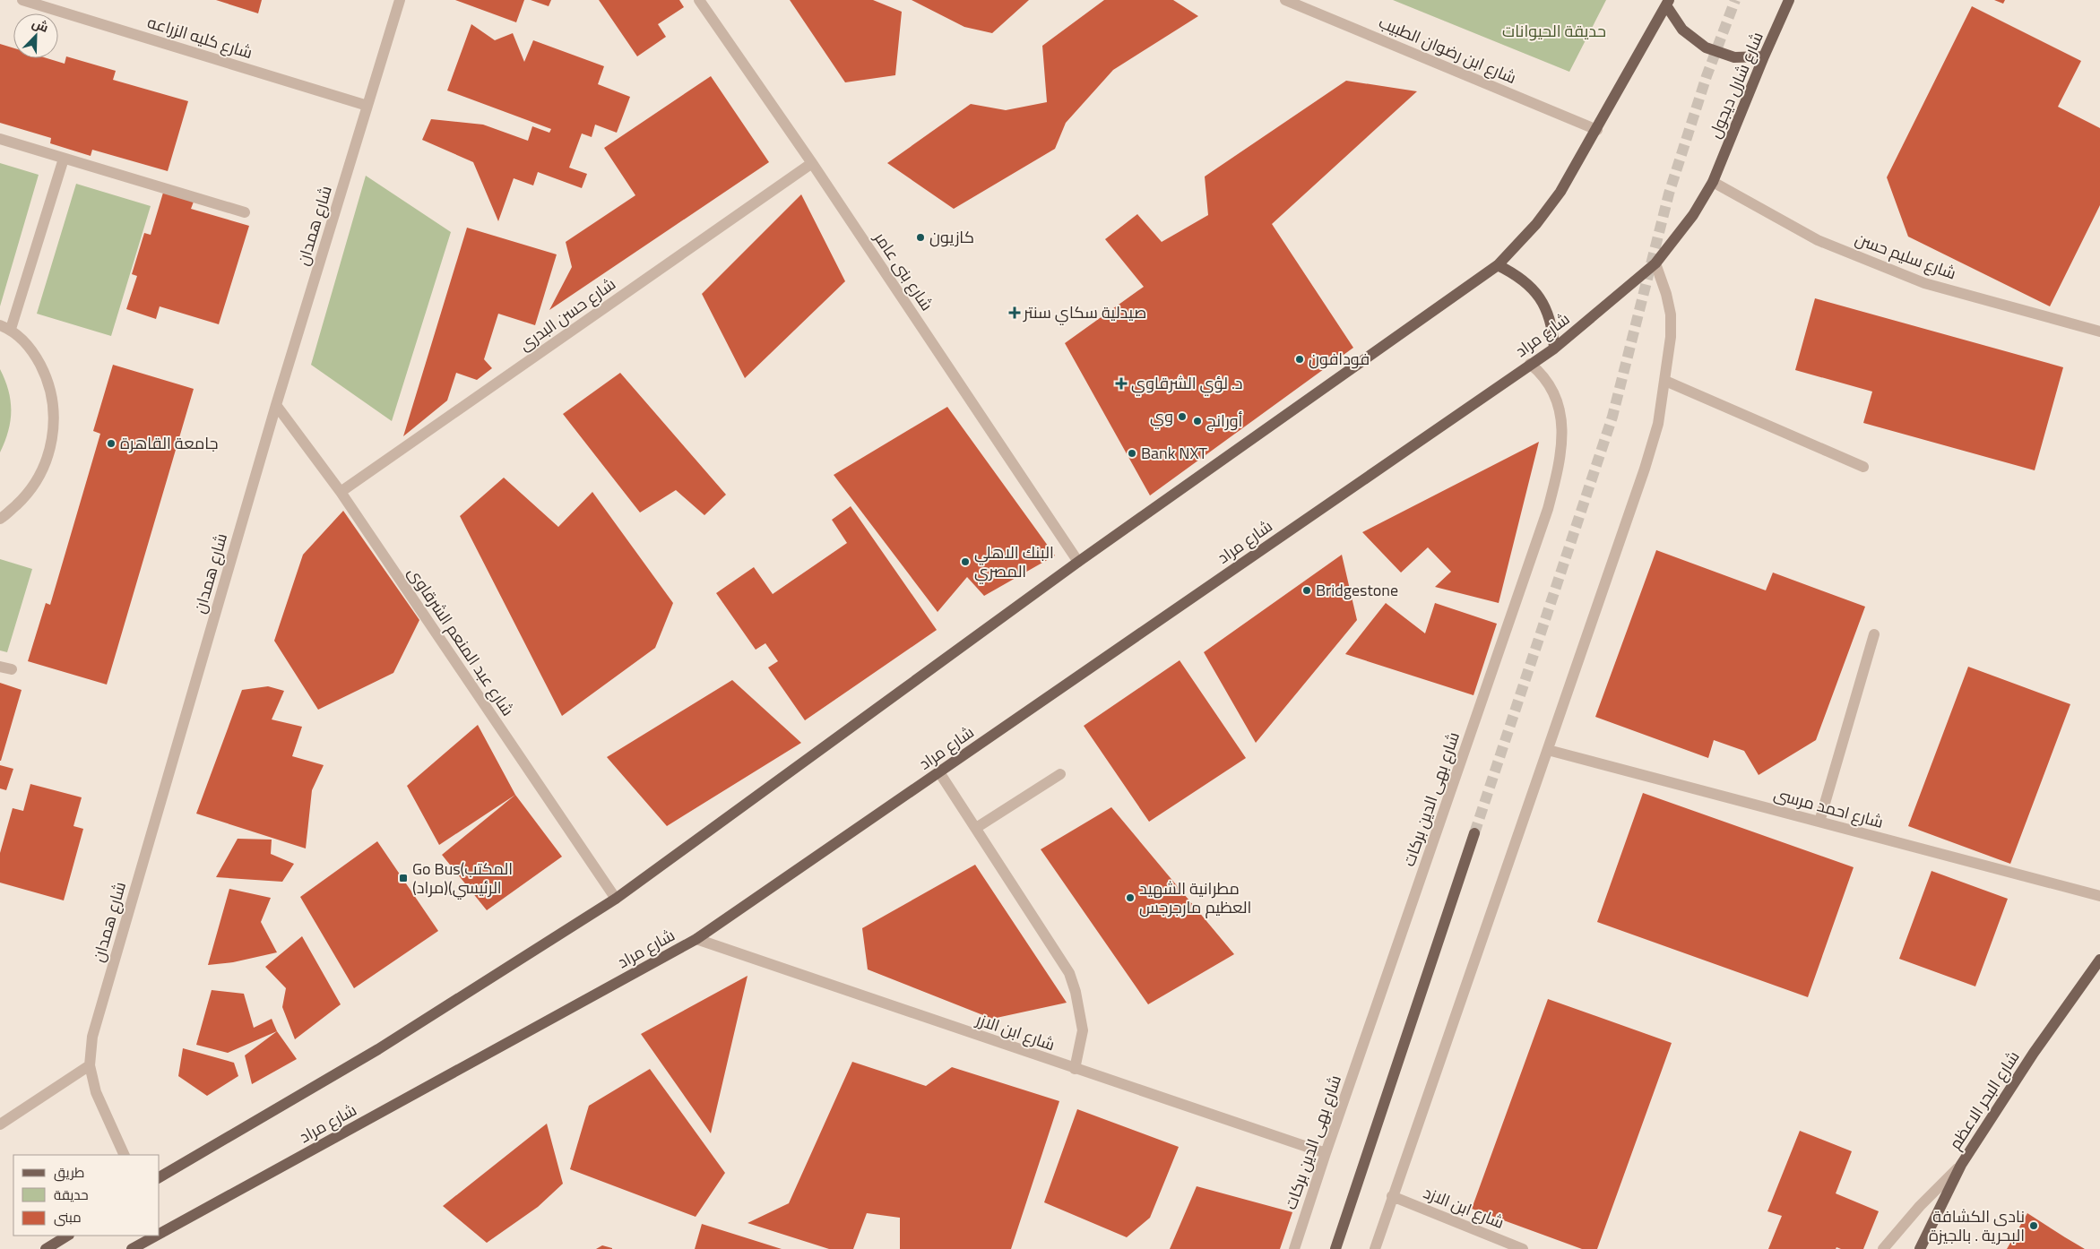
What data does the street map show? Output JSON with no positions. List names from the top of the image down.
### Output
{
  "streets": {
    "main road": ["شارع شارل ديجول", "شارع مراد", "شارع البحر الاعظم"],
    "street": [
      "شارع كليه الزراعه",
      "شارع ابن رضوان الطبيب",
      "شارع همدان",
      "شارع سليم حسن",
      "شارع بنى عامر",
      "شارع حسن البدرى",
      "شارع عبد المنعم الشرقاوى",
      "شارع بهى الدين بركات",
      "شارع احمد مرسى",
      "شارع ابن الازر",
      "شارع ابن الازد"
    ]
  },
  "crossings": [
    ["شارع كليه الزراعه", "شارع همدان"],
    ["شارع شارل ديجول", "شارع سليم حسن"],
    ["شارع شارل ديجول", "شارع مراد"],
    ["شارع همدان", "شارع عبد المنعم الشرقاوى"],
    ["شارع سليم حسن", "شارع مراد"],
    ["شارع بنى عامر", "شارع حسن البدرى"],
    ["شارع حسن البدرى", "شارع عبد المنعم الشرقاوى"],
    ["شارع مراد", "شارع بهى الدين بركات"],
    ["شارع مراد", "شارع ابن الازر"],
    ["شارع بهى الدين بركات", "شارع ابن الازر"]
  ],
  "parks": ["حديقة الحيوانات"],
  "places": {
    "other": [
      "كازيون",
      "فودافون",
      "وي",
      "أورانج",
      "جامعة القاهرة",
      "Bank NXT",
      "البنك الاهلي المصري",
      "Bridgestone",
      "مطرانية الشهيد العظيم مارجرجس",
      "نادى الكشافة البحرية . بالجيزة"
    ],
    "health": ["صيدلية سكاي سنتر", "د. لؤي الشرقاوي"],
    "transit": ["Go Bus(المكتب الرئيسي)(مراد)"]
  },
  "legend": ["طريق", "حديقة", "مبنى"],
  "north": "top right"
}
